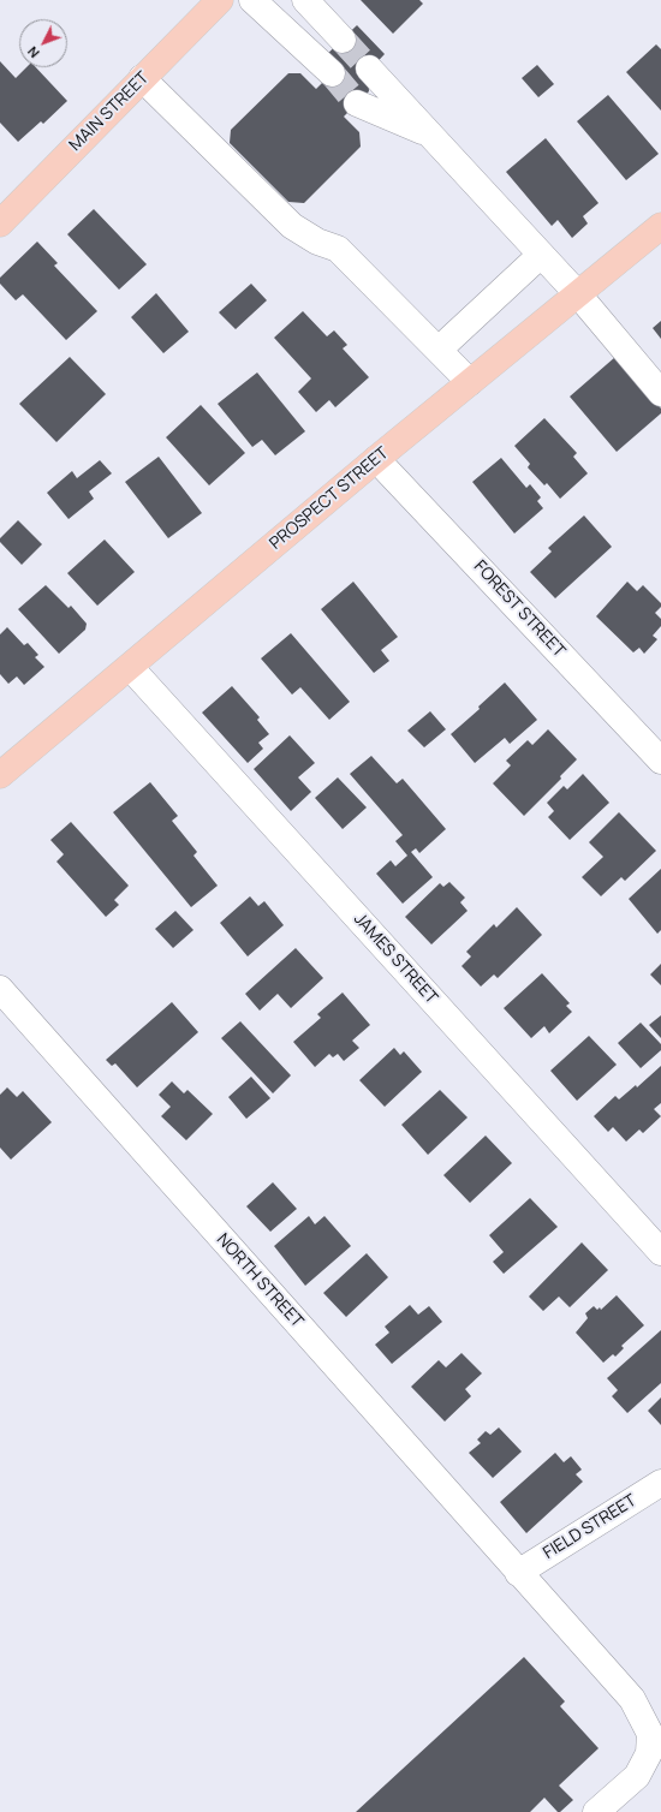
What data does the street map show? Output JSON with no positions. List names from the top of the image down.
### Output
{
  "streets": {
    "main road": ["MAIN STREET", "PROSPECT STREET"],
    "street": [
      "FOREST STREET",
      "JAMES STREET",
      "NORTH STREET",
      "FIELD STREET"
    ]
  },
  "crossings": [
    ["PROSPECT STREET", "FOREST STREET"],
    ["PROSPECT STREET", "JAMES STREET"],
    ["NORTH STREET", "FIELD STREET"]
  ],
  "north": "bottom left"
}
